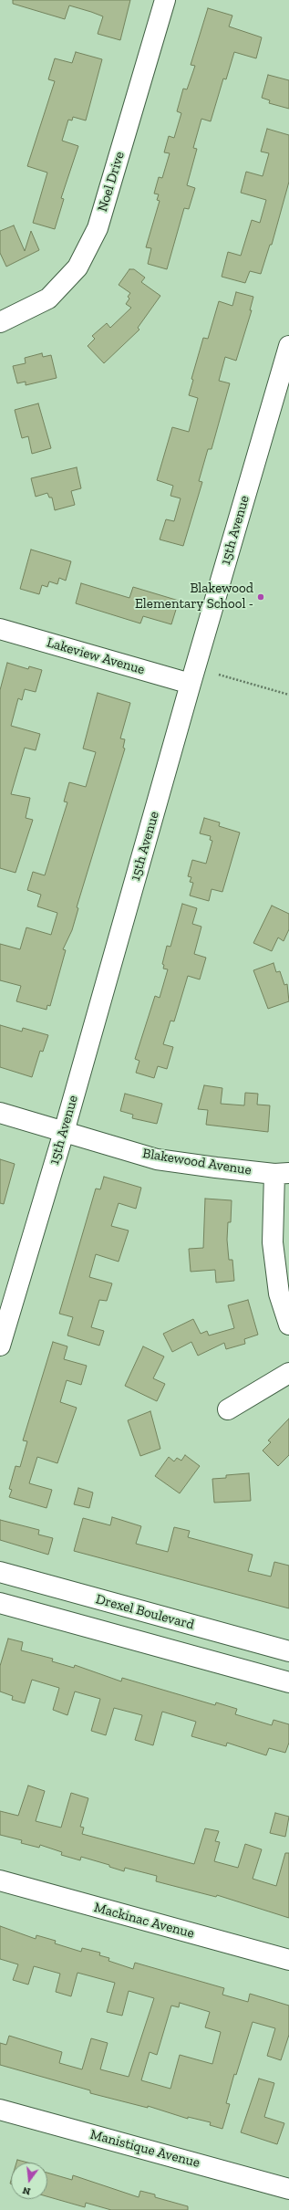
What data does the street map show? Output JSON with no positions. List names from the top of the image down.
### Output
{
  "streets": {
    "street": [
      "Noel Drive",
      "15th Avenue",
      "Lakeview Avenue",
      "Blakewood Avenue",
      "Drexel Boulevard",
      "Mackinac Avenue",
      "Manistique Avenue"
    ]
  },
  "crossings": [
    ["15th Avenue", "Lakeview Avenue"],
    ["15th Avenue", "Blakewood Avenue"]
  ],
  "places": ["Blakewood Elementary School -"],
  "north": "bottom"
}
